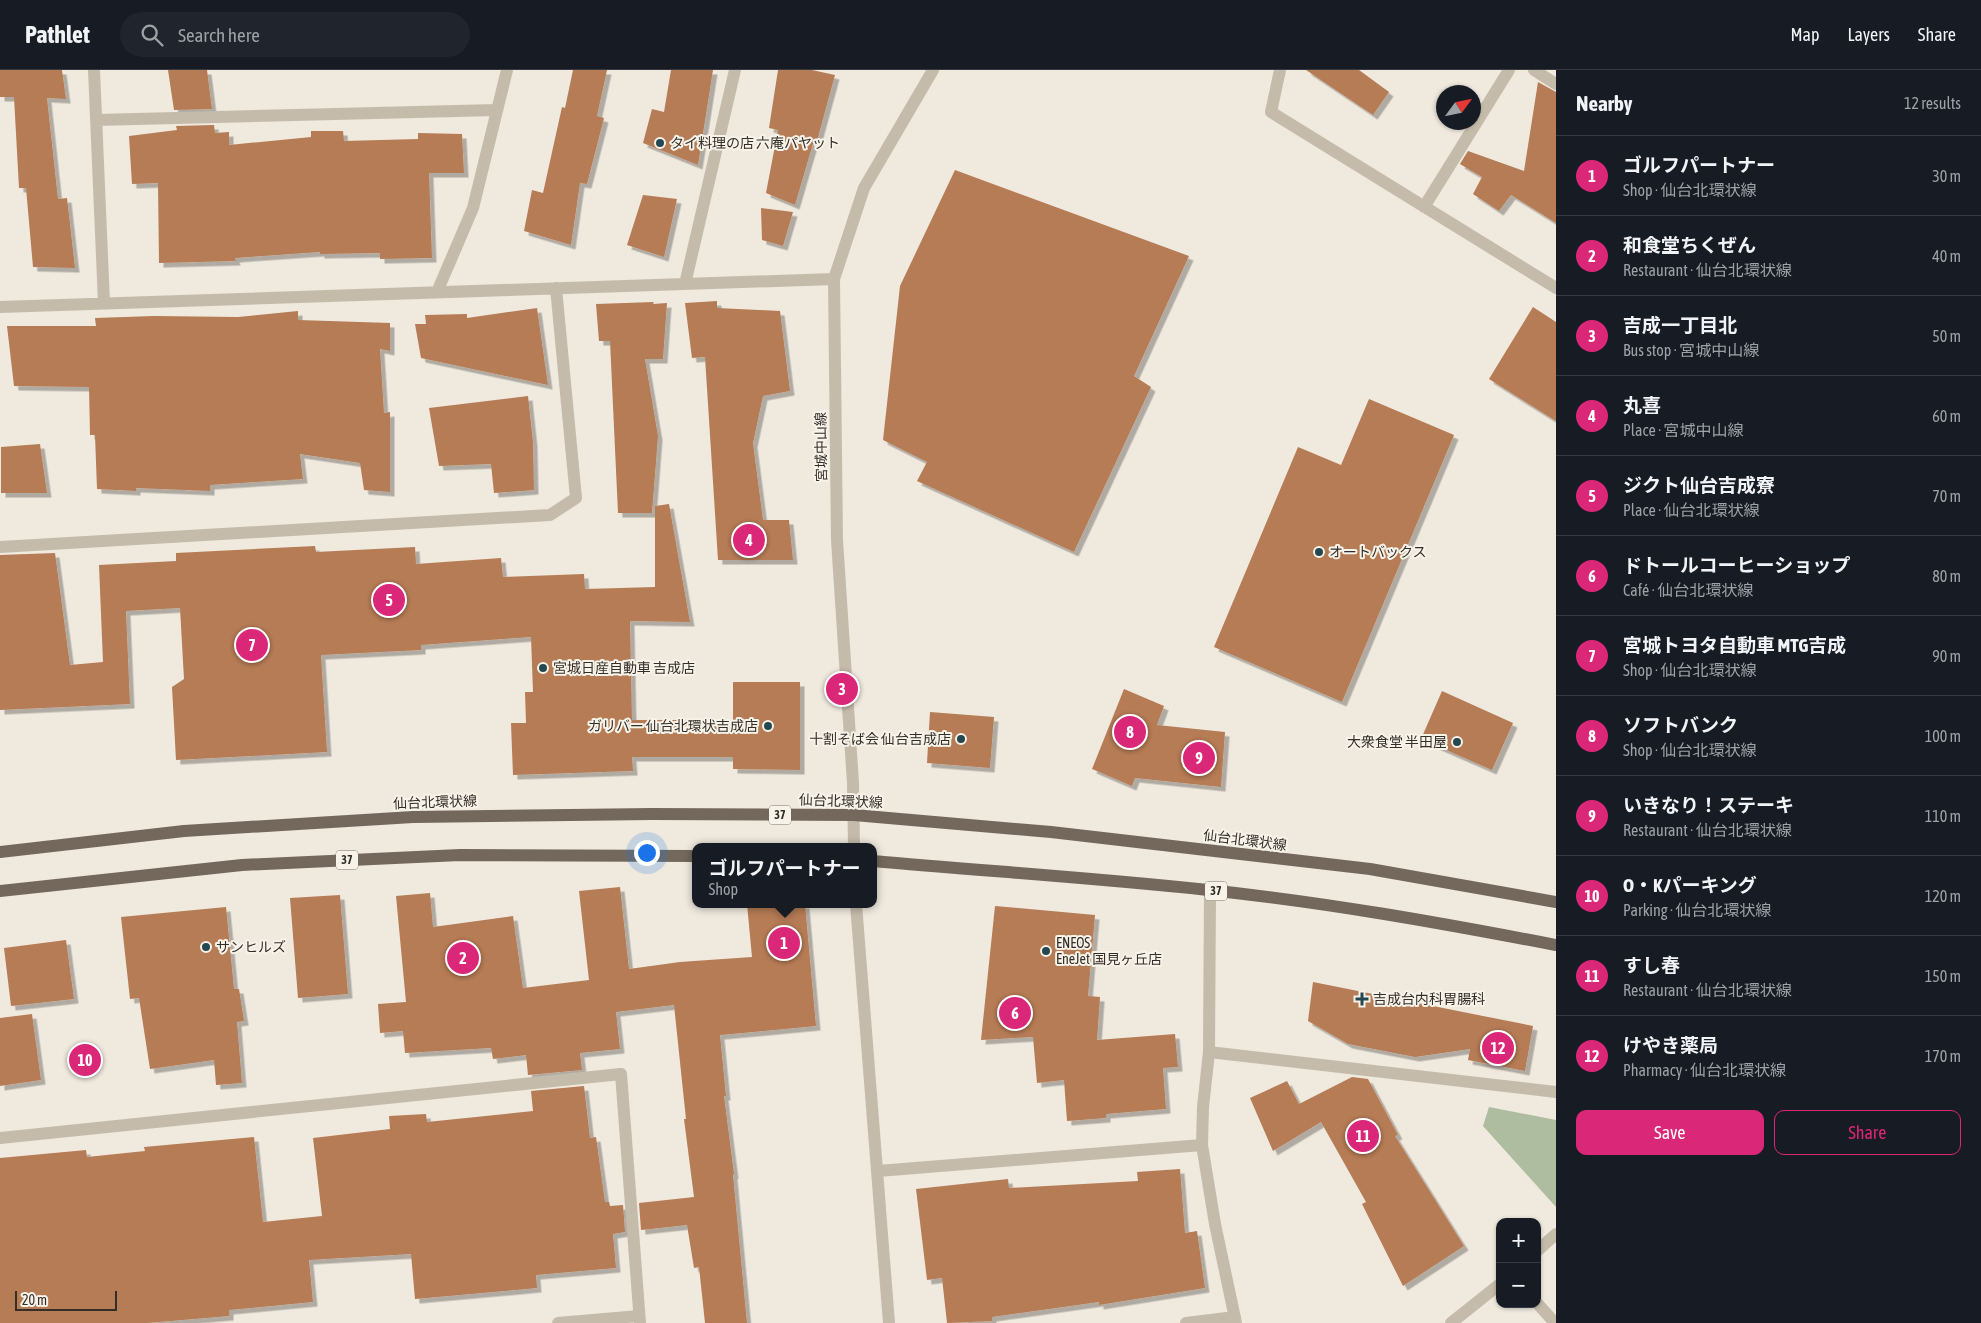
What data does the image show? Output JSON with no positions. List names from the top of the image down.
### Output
{
  "streets": {
    "main road": ["仙台北環状線", "37"],
    "street": ["宮城中山線"]
  },
  "crossings": [
    ["宮城中山線", "仙台北環状線"]
  ],
  "places": {
    "other": [
      "タイ料理の店 六庵パヤット",
      "オートバックス",
      "宮城日産自動車 吉成店",
      "ガリバー 仙台北環状吉成店",
      "十割そば会 仙台吉成店",
      "大衆食堂 半田屋",
      "サンヒルズ",
      "ENEOS EneJet 国見ヶ丘店"
    ],
    "health": ["吉成台内科胃腸科"]
  },
  "scale_bar": "20 m",
  "north": "top right",
  "page": {
    "header": "Pathlet",
    "search": "Search here",
    "nav": ["Map", "Layers", "Share"],
    "heading": ["Nearby", "12 results"],
    "list": [
      {
        "mark": "1",
        "name": "ゴルフパートナー",
        "note": "Shop · 仙台北環状線",
        "value": "30 m"
      },
      {
        "mark": "2",
        "name": "和食堂ちくぜん",
        "note": "Restaurant · 仙台北環状線",
        "value": "40 m"
      },
      {
        "mark": "3",
        "name": "吉成一丁目北",
        "note": "Bus stop · 宮城中山線",
        "value": "50 m"
      },
      {
        "mark": "4",
        "name": "丸喜",
        "note": "Place · 宮城中山線",
        "value": "60 m"
      },
      {
        "mark": "5",
        "name": "ジクト仙台吉成寮",
        "note": "Place · 仙台北環状線",
        "value": "70 m"
      },
      {
        "mark": "6",
        "name": "ドトールコーヒーショップ",
        "note": "Café · 仙台北環状線",
        "value": "80 m"
      },
      {
        "mark": "7",
        "name": "宮城トヨタ自動車 MTG吉成",
        "note": "Shop · 仙台北環状線",
        "value": "90 m"
      },
      {
        "mark": "8",
        "name": "ソフトバンク",
        "note": "Shop · 仙台北環状線",
        "value": "100 m"
      },
      {
        "mark": "9",
        "name": "いきなり！ステーキ",
        "note": "Restaurant · 仙台北環状線",
        "value": "110 m"
      },
      {
        "mark": "10",
        "name": "O・Kパーキング",
        "note": "Parking · 仙台北環状線",
        "value": "120 m"
      },
      {
        "mark": "11",
        "name": "すし春",
        "note": "Restaurant · 仙台北環状線",
        "value": "150 m"
      },
      {
        "mark": "12",
        "name": "けやき薬局",
        "note": "Pharmacy · 仙台北環状線",
        "value": "170 m"
      }
    ],
    "pins": [
      "4",
      "5",
      "7",
      "3",
      "8",
      "9",
      "1",
      "2",
      "6",
      "12",
      "10",
      "11"
    ],
    "popup": ["ゴルフパートナー", "Shop"],
    "buttons": ["Save", "Share"],
    "map_buttons": ["+", "−"],
    "scale": "20 m"
  }
}
